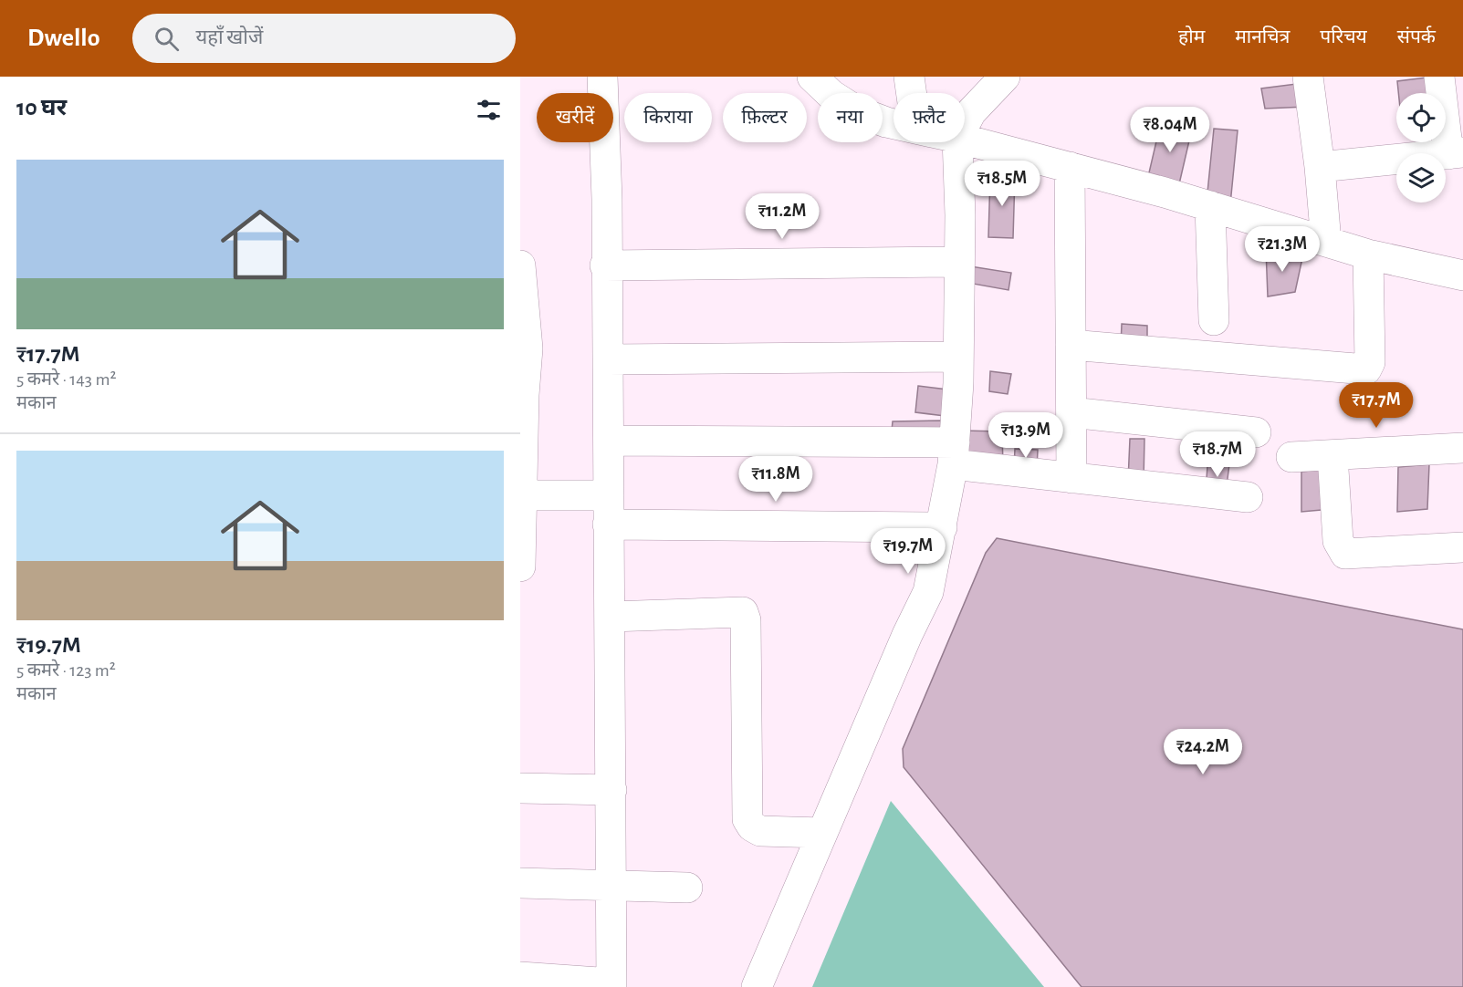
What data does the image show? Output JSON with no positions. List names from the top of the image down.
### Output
{
  "page": {
    "header": "Dwello",
    "search": "यहाँ खोजें",
    "nav": [
      "होम",
      "मानचित्र",
      "परिचय",
      "संपर्क"
    ],
    "heading": "10 घर",
    "chip": [
      "खरीदें",
      "किराया",
      "फ़िल्टर",
      "नया",
      "फ़्लैट"
    ],
    "price": [
      "₹8.04M",
      "₹18.5M",
      "₹11.2M",
      "₹21.3M",
      "₹17.7M",
      "₹13.9M",
      "₹18.7M",
      "₹11.8M",
      "₹19.7M",
      "₹24.2M"
    ],
    "list": [
      {
        "name": "₹17.7M",
        "note": "5 कमरे · 143 m² · मकान"
      },
      {
        "name": "₹19.7M",
        "note": "5 कमरे · 123 m² · मकान"
      }
    ]
  }
}
